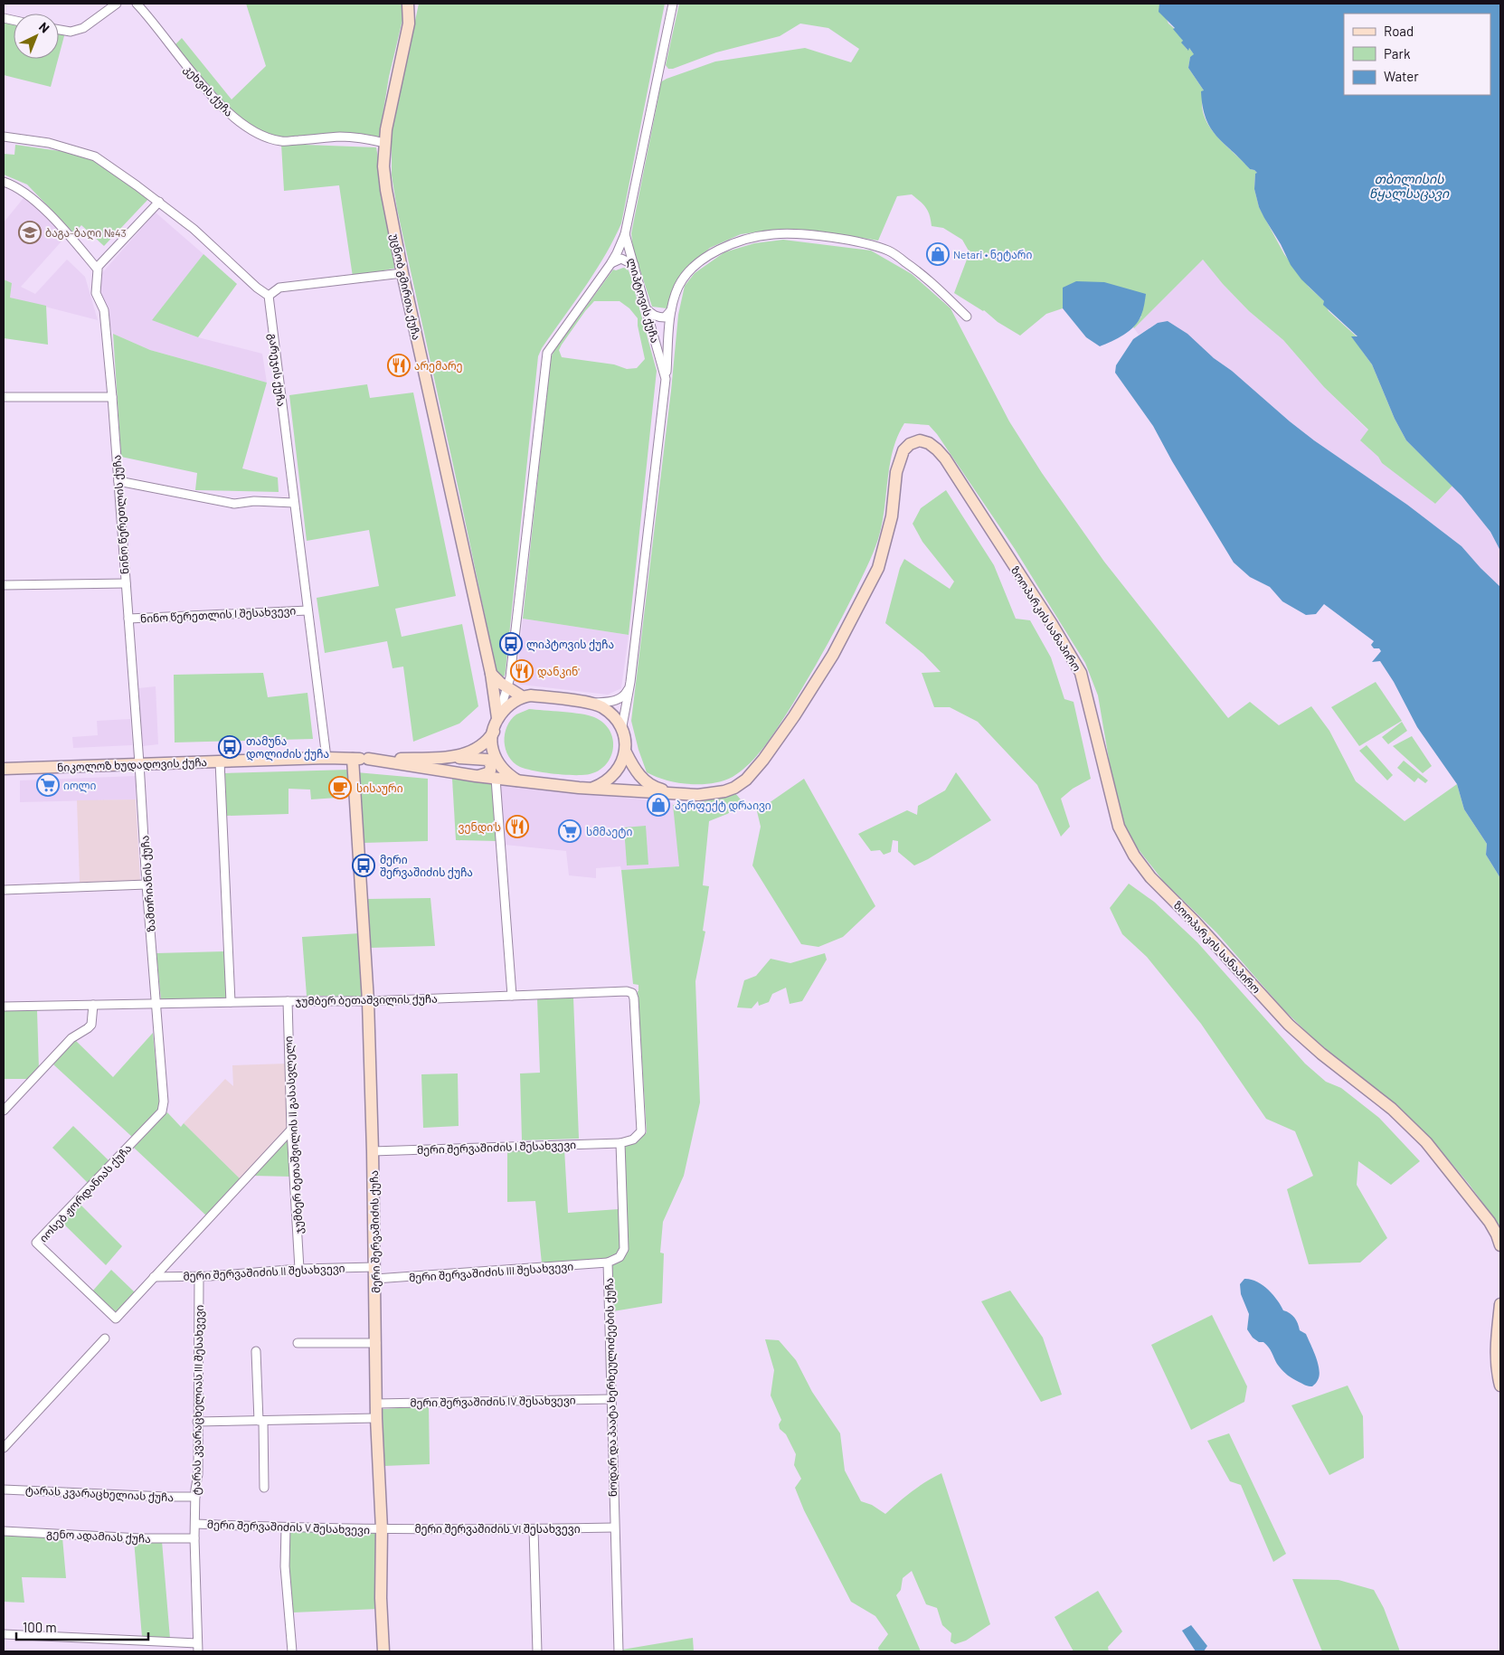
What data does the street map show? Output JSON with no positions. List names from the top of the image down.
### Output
{
  "streets": {
    "main road": [
      "უცნობ გმირთა ქუჩა",
      "ზოოპარკის სანაპირო",
      "ნიკოლოზ ხუდადოვის ქუჩა",
      "მერი შერვაშიძის ქუჩა"
    ],
    "street": [
      "კეხვის ქუჩა",
      "ლიპტოვის ქუჩა",
      "გარეჯის ქუჩა",
      "ნინო წერეთლის ქუჩა",
      "ნინო წერეთლის I შესახვევი",
      "ზამთრიანის ქუჩა",
      "ჯუმბერ ბეთაშვილის ქუჩა",
      "ჯუმბერ ბეთაშვილის II გასასვლელი",
      "მერი შერვაშიძის I შესახვევი",
      "იოსებ ჟორდანიას ქუჩა",
      "მერი შერვაშიძის II შესახვევი",
      "მერი შერვაშიძის III შესახვევი",
      "ნოდარ და პაატა ხერხეულიძეების ქუჩა",
      "ტარას კვარაცხელიას III შესახვევი",
      "მერი შერვაშიძის IV შესახვევი",
      "ტარას კვარაცხელიას ქუჩა",
      "მერი შერვაშიძის V შესახვევი",
      "მერი შერვაშიძის VI შესახვევი",
      "გენო ადამიას ქუჩა"
    ]
  },
  "crossings": [
    ["კეხვის ქუჩა", "უცნობ გმირთა ქუჩა"],
    ["უცნობ გმირთა ქუჩა", "ლიპტოვის ქუჩა"],
    ["უცნობ გმირთა ქუჩა", "ნიკოლოზ ხუდადოვის ქუჩა"],
    ["ლიპტოვის ქუჩა", "ნიკოლოზ ხუდადოვის ქუჩა"],
    ["გარეჯის ქუჩა", "ნინო წერეთლის I შესახვევი"],
    ["გარეჯის ქუჩა", "ნიკოლოზ ხუდადოვის ქუჩა"],
    ["ნინო წერეთლის ქუჩა", "ნინო წერეთლის I შესახვევი"],
    ["ნინო წერეთლის ქუჩა", "ნიკოლოზ ხუდადოვის ქუჩა"],
    ["ნინო წერეთლის ქუჩა", "ზამთრიანის ქუჩა"],
    ["ზოოპარკის სანაპირო", "ნიკოლოზ ხუდადოვის ქუჩა"],
    ["ნიკოლოზ ხუდადოვის ქუჩა", "ზამთრიანის ქუჩა"],
    ["ნიკოლოზ ხუდადოვის ქუჩა", "მერი შერვაშიძის ქუჩა"],
    ["ზამთრიანის ქუჩა", "ჯუმბერ ბეთაშვილის ქუჩა"],
    ["ზამთრიანის ქუჩა", "იოსებ ჟორდანიას ქუჩა"],
    ["ჯუმბერ ბეთაშვილის ქუჩა", "ჯუმბერ ბეთაშვილის II გასასვლელი"],
    ["ჯუმბერ ბეთაშვილის ქუჩა", "იოსებ ჟორდანიას ქუჩა"],
    ["ჯუმბერ ბეთაშვილის ქუჩა", "მერი შერვაშიძის ქუჩა"],
    ["ჯუმბერ ბეთაშვილის II გასასვლელი", "იოსებ ჟორდანიას ქუჩა"],
    ["ჯუმბერ ბეთაშვილის II გასასვლელი", "მერი შერვაშიძის II შესახვევი"],
    ["მერი შერვაშიძის I შესახვევი", "მერი შერვაშიძის ქუჩა"],
    ["მერი შერვაშიძის I შესახვევი", "ნოდარ და პაატა ხერხეულიძეების ქუჩა"],
    ["იოსებ ჟორდანიას ქუჩა", "მერი შერვაშიძის II შესახვევი"],
    ["მერი შერვაშიძის ქუჩა", "მერი შერვაშიძის II შესახვევი"],
    ["მერი შერვაშიძის ქუჩა", "მერი შერვაშიძის III შესახვევი"],
    ["მერი შერვაშიძის ქუჩა", "მერი შერვაშიძის IV შესახვევი"],
    ["მერი შერვაშიძის ქუჩა", "მერი შერვაშიძის V შესახვევი"],
    ["მერი შერვაშიძის ქუჩა", "მერი შერვაშიძის VI შესახვევი"],
    ["მერი შერვაშიძის II შესახვევი", "ტარას კვარაცხელიას III შესახვევი"],
    ["მერი შერვაშიძის III შესახვევი", "ნოდარ და პაატა ხერხეულიძეების ქუჩა"],
    ["ნოდარ და პაატა ხერხეულიძეების ქუჩა", "მერი შერვაშიძის IV შესახვევი"],
    ["ნოდარ და პაატა ხერხეულიძეების ქუჩა", "მერი შერვაშიძის VI შესახვევი"],
    ["ტარას კვარაცხელიას III შესახვევი", "ტარას კვარაცხელიას ქუჩა"],
    ["ტარას კვარაცხელიას III შესახვევი", "მერი შერვაშიძის V შესახვევი"],
    ["მერი შერვაშიძის V შესახვევი", "მერი შერვაშიძის VI შესახვევი"]
  ],
  "water": ["თბილისის წყალსაცავი"],
  "places": {
    "school or university": ["ბაგა-ბაღი №43"],
    "shop": ["Netari • ნეტარი", "პერფექტ დრაივი"],
    "restaurant": ["არემარე", "დანკინ'", "ვენდი'ს"],
    "bus stop": ["ლიპტოვის ქუჩა", "თამუნა დოლიძის ქუჩა", "მერი შერვაშიძის ქუჩა"],
    "supermarket": ["იოლი", "სმმაეტი"],
    "cafe": ["სისაური"]
  },
  "legend": ["Road", "Park", "Water"],
  "scale_bar": "100 m",
  "north": "top right"
}
